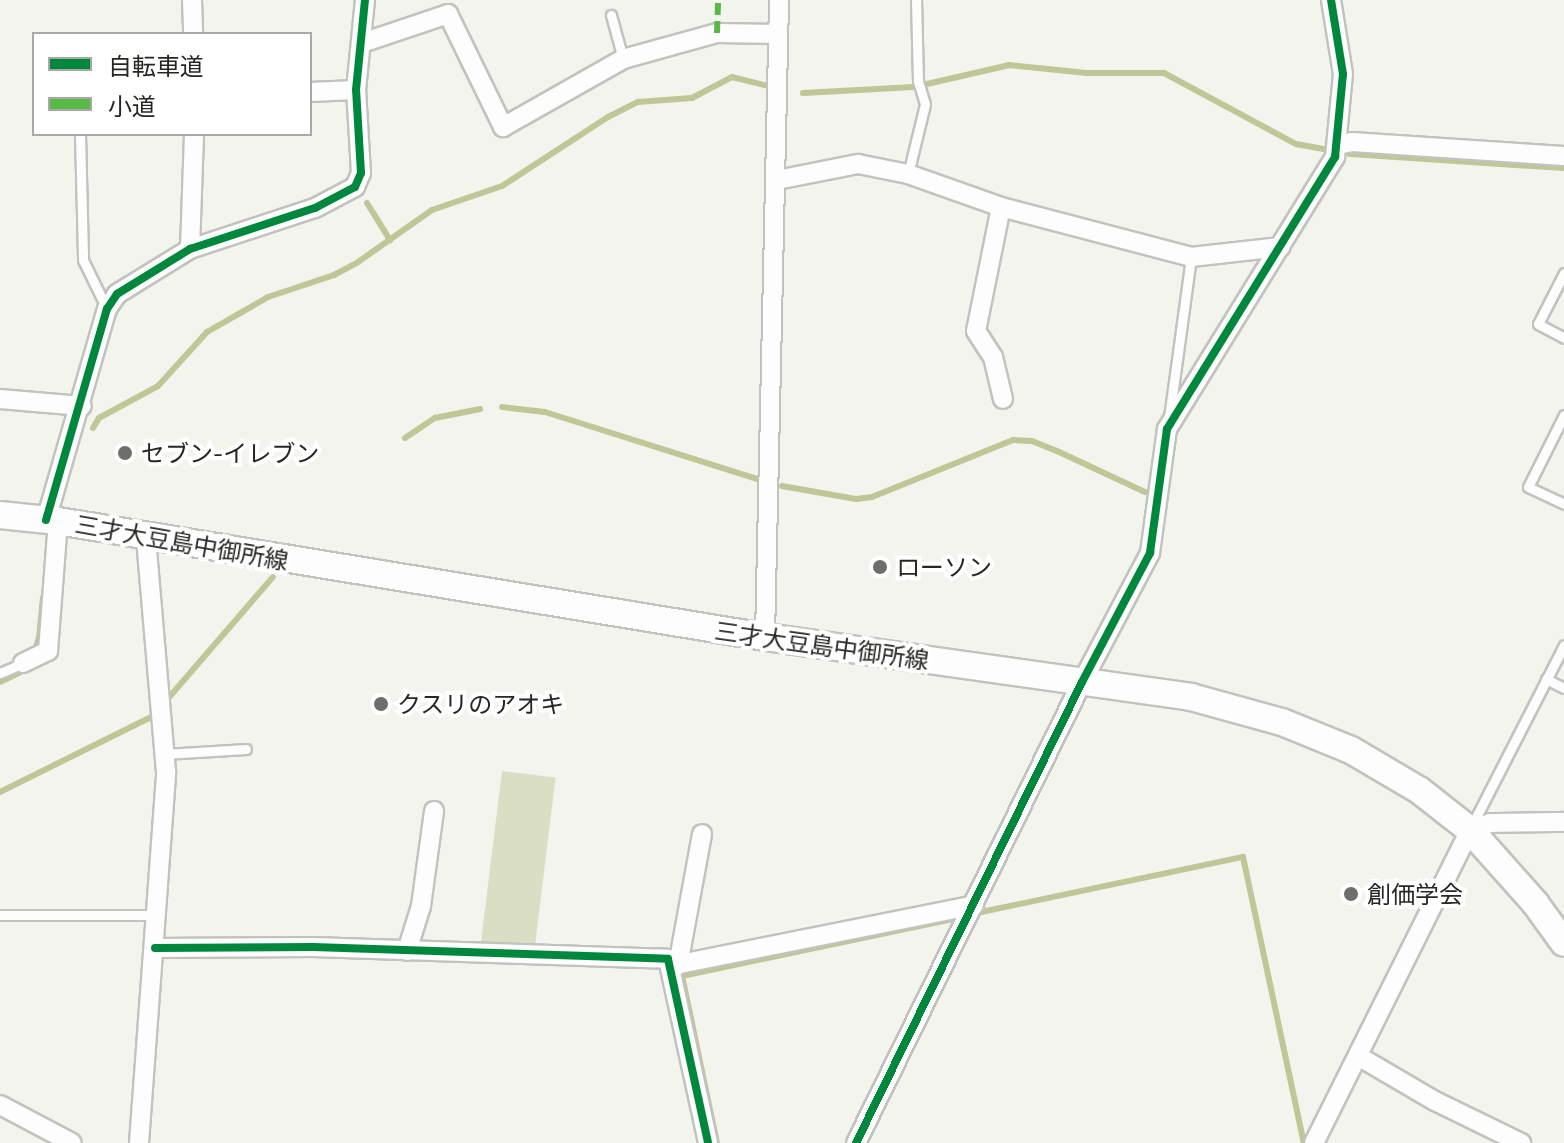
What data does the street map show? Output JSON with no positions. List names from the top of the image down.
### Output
{
  "streets": {
    "main road": ["三才大豆島中御所線"]
  },
  "places": [
    "セブン-イレブン",
    "ローソン",
    "クスリのアオキ",
    "創価学会"
  ],
  "legend": ["自転車道", "小道"]
}
